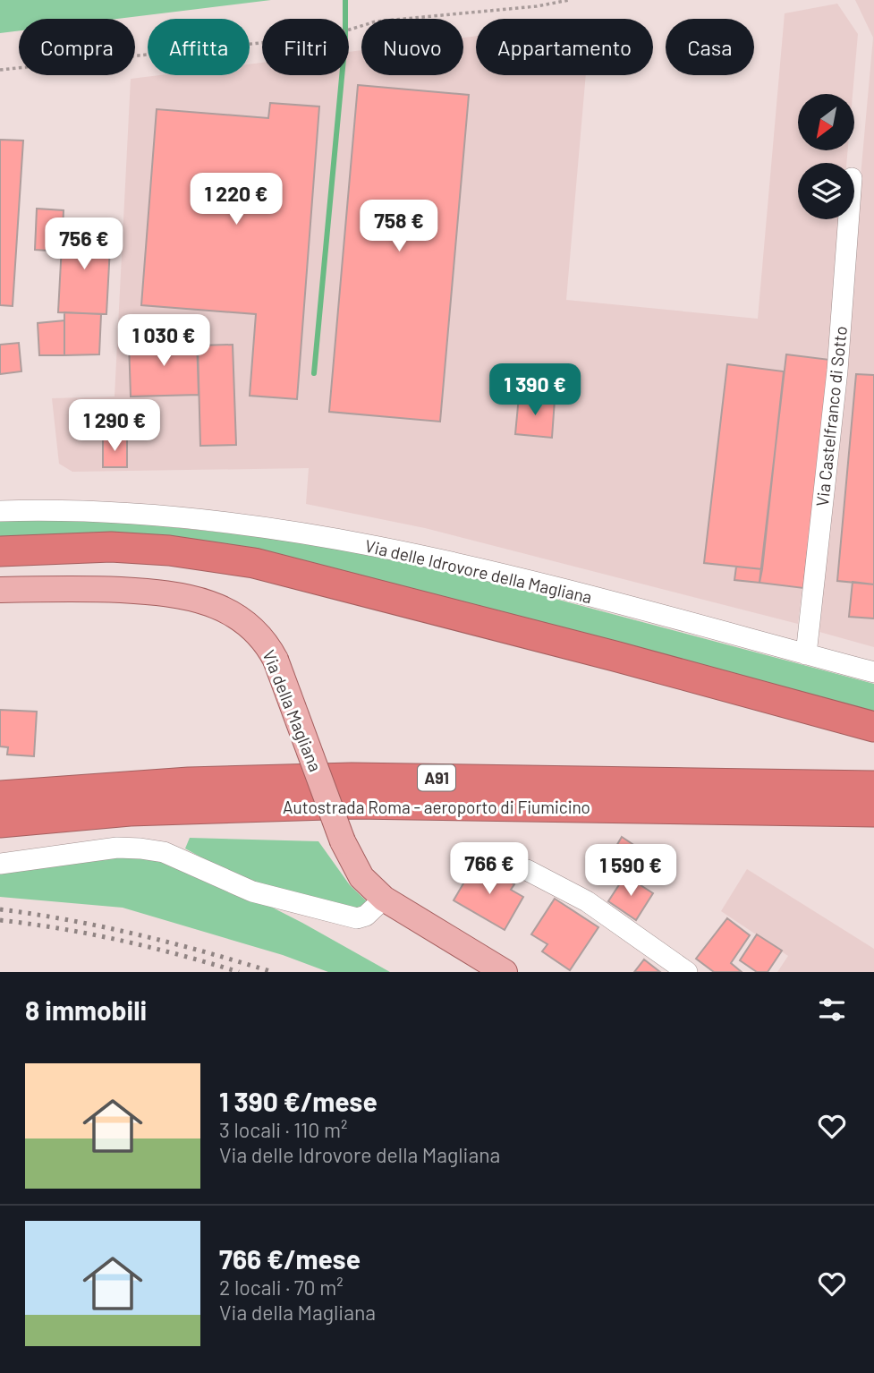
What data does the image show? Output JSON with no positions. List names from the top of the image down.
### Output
{
  "streets": {
    "highway": ["A91", "Autostrada Roma - aeroporto di Fiumicino"],
    "main road": ["Via della Magliana"],
    "street": ["Via Castelfranco di Sotto", "Via delle Idrovore della Magliana"]
  },
  "crossings": [
    ["Via Castelfranco di Sotto", "Via delle Idrovore della Magliana"]
  ],
  "north": "bottom left",
  "page": {
    "chip": [
      "Compra",
      "Affitta",
      "Filtri",
      "Nuovo",
      "Appartamento",
      "Casa"
    ],
    "price": [
      "1 220 €",
      "758 €",
      "756 €",
      "1 030 €",
      "1 390 €",
      "1 290 €",
      "766 €",
      "1 590 €"
    ],
    "heading": "8 immobili",
    "list": [
      {
        "name": "1 390 €/mese",
        "note": "3 locali · 110 m² · Via delle Idrovore della Magliana"
      },
      {
        "name": "766 €/mese",
        "note": "2 locali · 70 m² · Via della Magliana"
      }
    ]
  }
}
